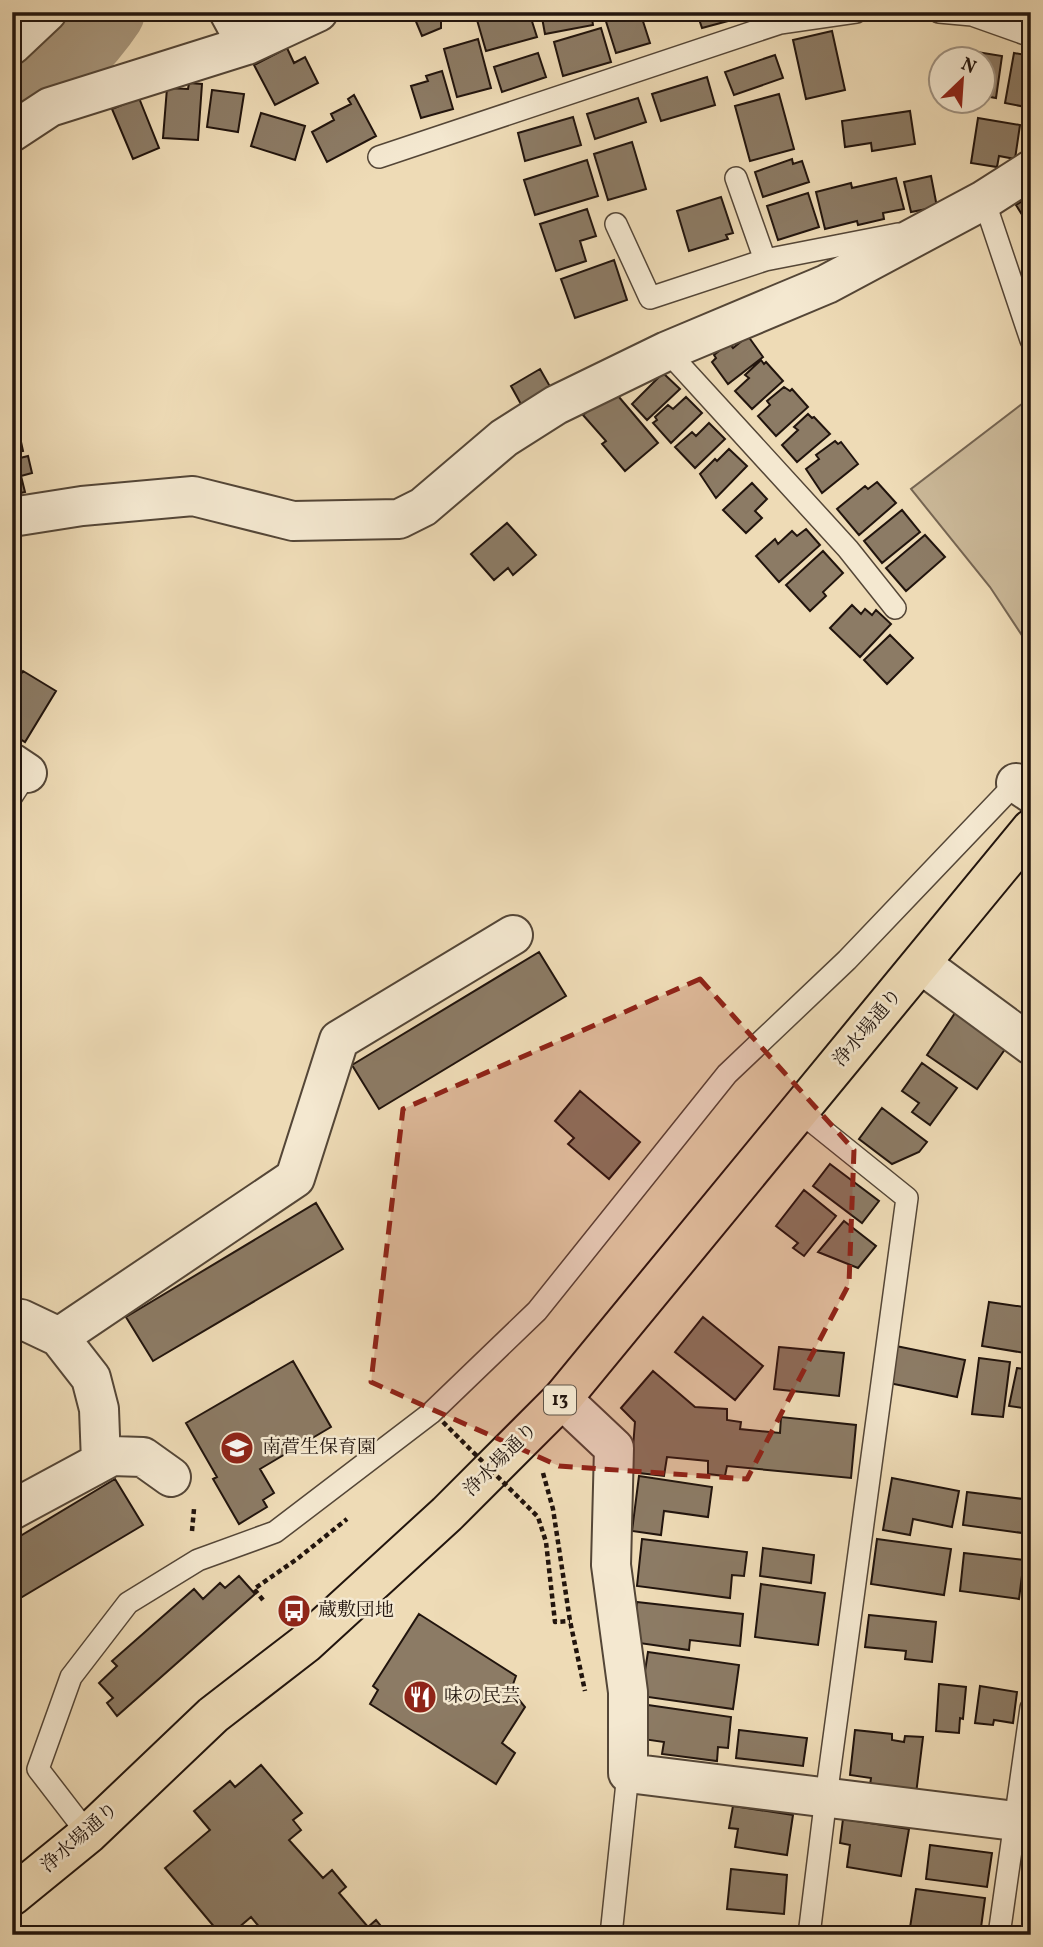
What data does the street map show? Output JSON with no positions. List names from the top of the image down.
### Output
{
  "streets": {
    "main road": ["浄水場通り", "13"]
  },
  "places": {
    "school or university": ["南菅生保育園"],
    "bus stop": ["蔵敷団地"],
    "restaurant": ["味の民芸"]
  },
  "north": "top right"
}
